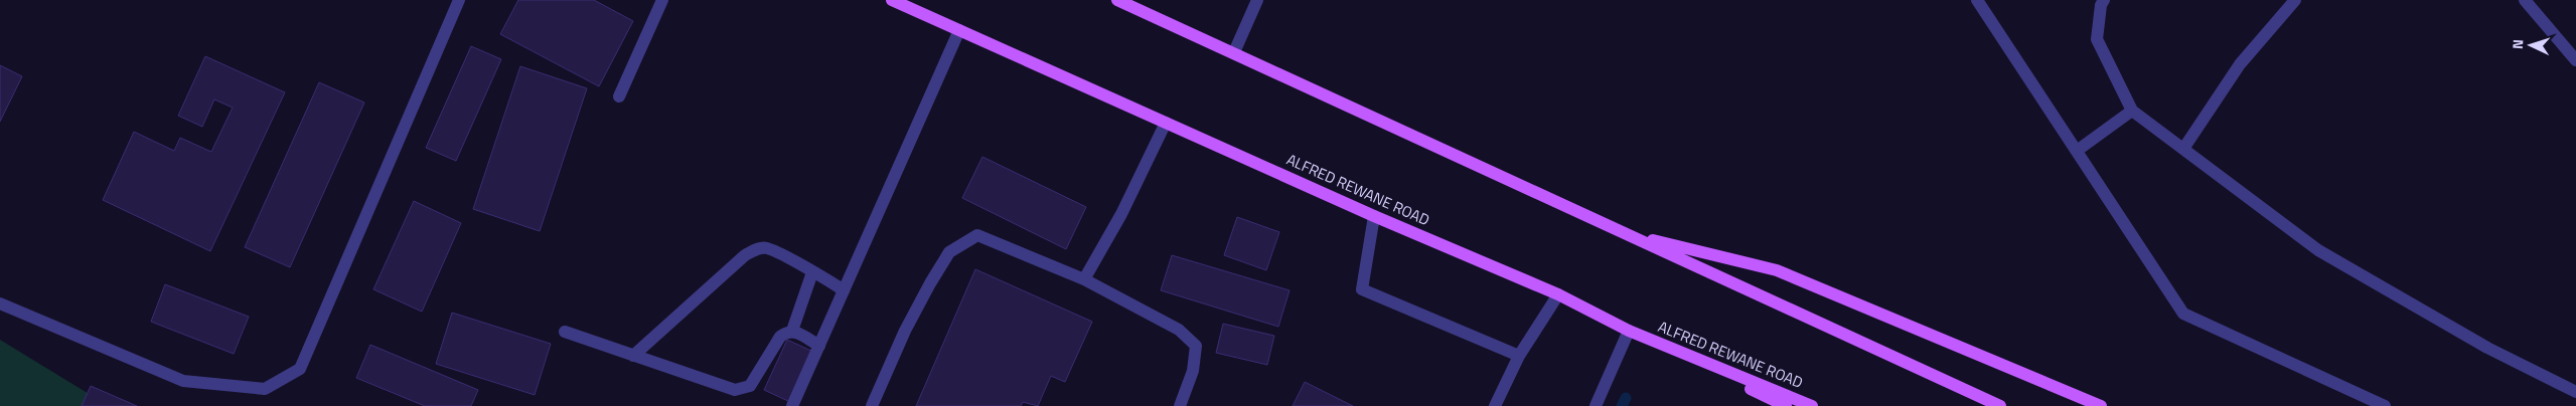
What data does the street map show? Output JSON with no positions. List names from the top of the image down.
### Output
{
  "streets": {
    "main road": ["ALFRED REWANE ROAD"]
  },
  "north": "left"
}
